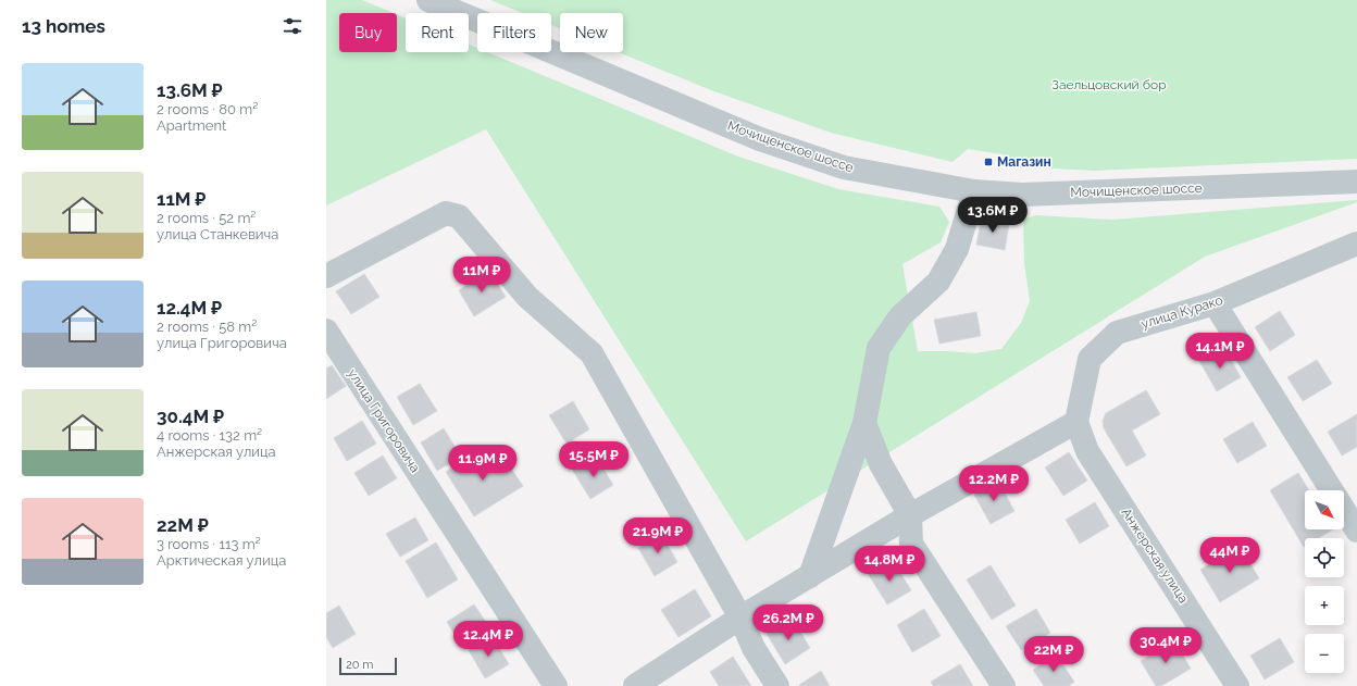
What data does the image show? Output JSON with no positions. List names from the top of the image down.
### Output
{
  "streets": {
    "street": [
      "Мочищенское шоссе",
      "улица Курако",
      "улица Григоровича",
      "Анжерская улица"
    ]
  },
  "crossings": [
    ["улица Курако", "Анжерская улица"]
  ],
  "parks": ["Заельцовский бор"],
  "places": {
    "transit": ["Магазин"]
  },
  "scale_bar": "20 m",
  "north": "bottom right",
  "page": {
    "heading": "13 homes",
    "chip": [
      "Buy",
      "Rent",
      "Filters",
      "New"
    ],
    "list": [
      {
        "name": "13.6M ₽",
        "note": "2 rooms · 80 m² · Apartment"
      },
      {
        "name": "11M ₽",
        "note": "2 rooms · 52 m² · улица Станкевича"
      },
      {
        "name": "12.4M ₽",
        "note": "2 rooms · 58 m² · улица Григоровича"
      },
      {
        "name": "30.4M ₽",
        "note": "4 rooms · 132 m² · Анжерская улица"
      },
      {
        "name": "22M ₽",
        "note": "3 rooms · 113 m² · Арктическая улица"
      }
    ],
    "price": [
      "13.6M ₽",
      "11M ₽",
      "14.1M ₽",
      "15.5M ₽",
      "11.9M ₽",
      "12.2M ₽",
      "21.9M ₽",
      "44M ₽",
      "14.8M ₽",
      "26.2M ₽",
      "12.4M ₽",
      "30.4M ₽",
      "22M ₽"
    ],
    "map_buttons": ["+", "−"],
    "scale": "20 m"
  }
}
